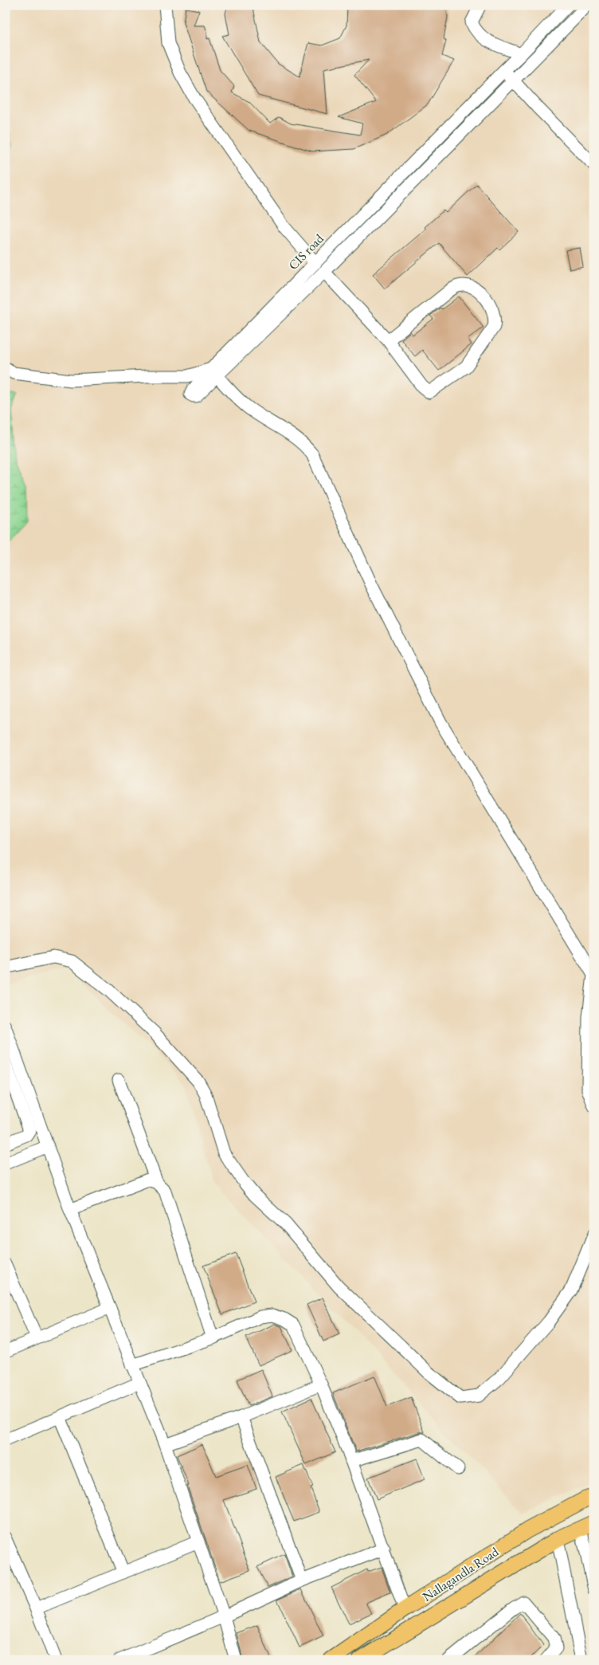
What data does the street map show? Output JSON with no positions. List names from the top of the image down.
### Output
{
  "streets": {
    "main road": ["Nallagandla Road"],
    "street": ["CIS road"]
  }
}
